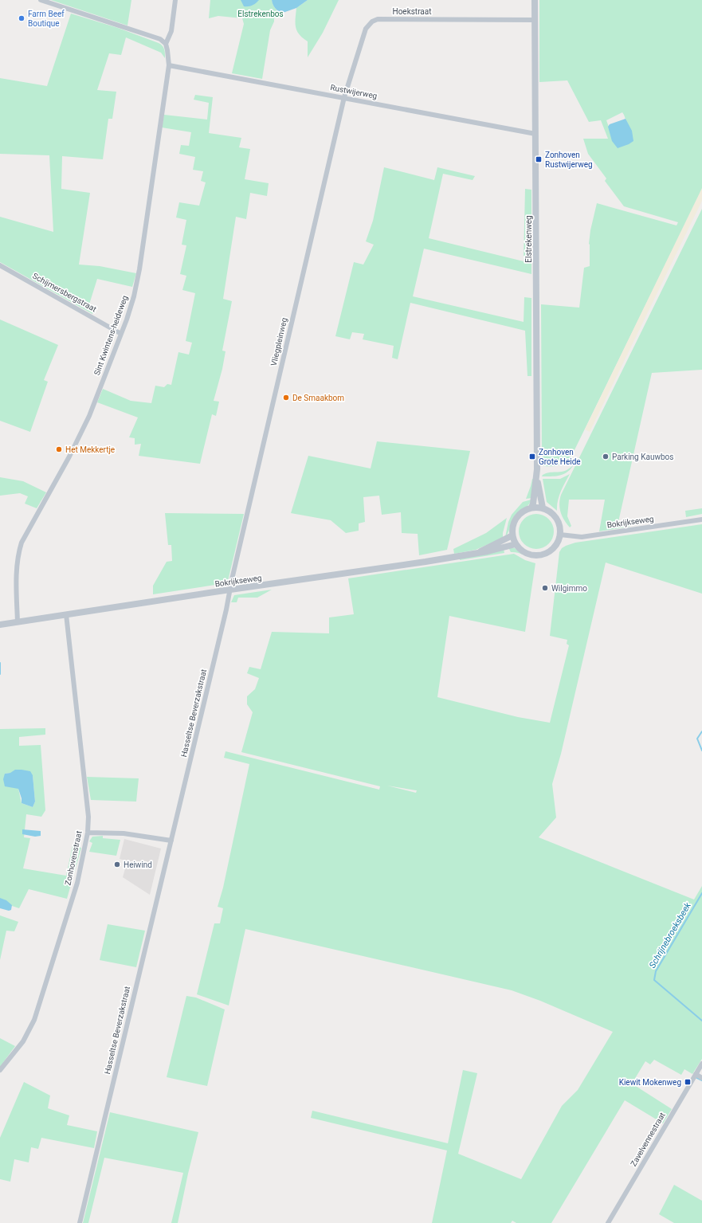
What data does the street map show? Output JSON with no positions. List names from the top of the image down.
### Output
{
  "streets": {
    "street": [
      "Hoekstraat",
      "Rustwijerweg",
      "Elstrekenweg",
      "Schijmersbergstraat",
      "Sint Kwintens-heideweg",
      "Vliegpleinweg",
      "Bokrijkseweg",
      "Hasseltse Beverzakstraat",
      "Zonhovenstraat",
      "Zavelvennestraat"
    ]
  },
  "crossings": [
    ["Hoekstraat", "Rustwijerweg"],
    ["Hoekstraat", "Elstrekenweg"],
    ["Hoekstraat", "Vliegpleinweg"],
    ["Rustwijerweg", "Elstrekenweg"],
    ["Rustwijerweg", "Sint Kwintens-heideweg"],
    ["Rustwijerweg", "Vliegpleinweg"],
    ["Elstrekenweg", "Bokrijkseweg"],
    ["Schijmersbergstraat", "Sint Kwintens-heideweg"],
    ["Sint Kwintens-heideweg", "Bokrijkseweg"],
    ["Vliegpleinweg", "Bokrijkseweg"],
    ["Vliegpleinweg", "Hasseltse Beverzakstraat"],
    ["Bokrijkseweg", "Hasseltse Beverzakstraat"],
    ["Bokrijkseweg", "Zonhovenstraat"]
  ],
  "water": ["Schrijnebroeksbeek"],
  "parks": ["Elstrekenbos"],
  "places": {
    "other": [
      "Farm Beef Boutique",
      "De Smaakbom",
      "Het Mekkertje",
      "Parking Kauwbos",
      "Wilgimmo",
      "Heiwind"
    ],
    "transit": ["Zonhoven Rustwijerweg", "Zonhoven Grote Heide", "Kiewit Mokenweg"]
  }
}
